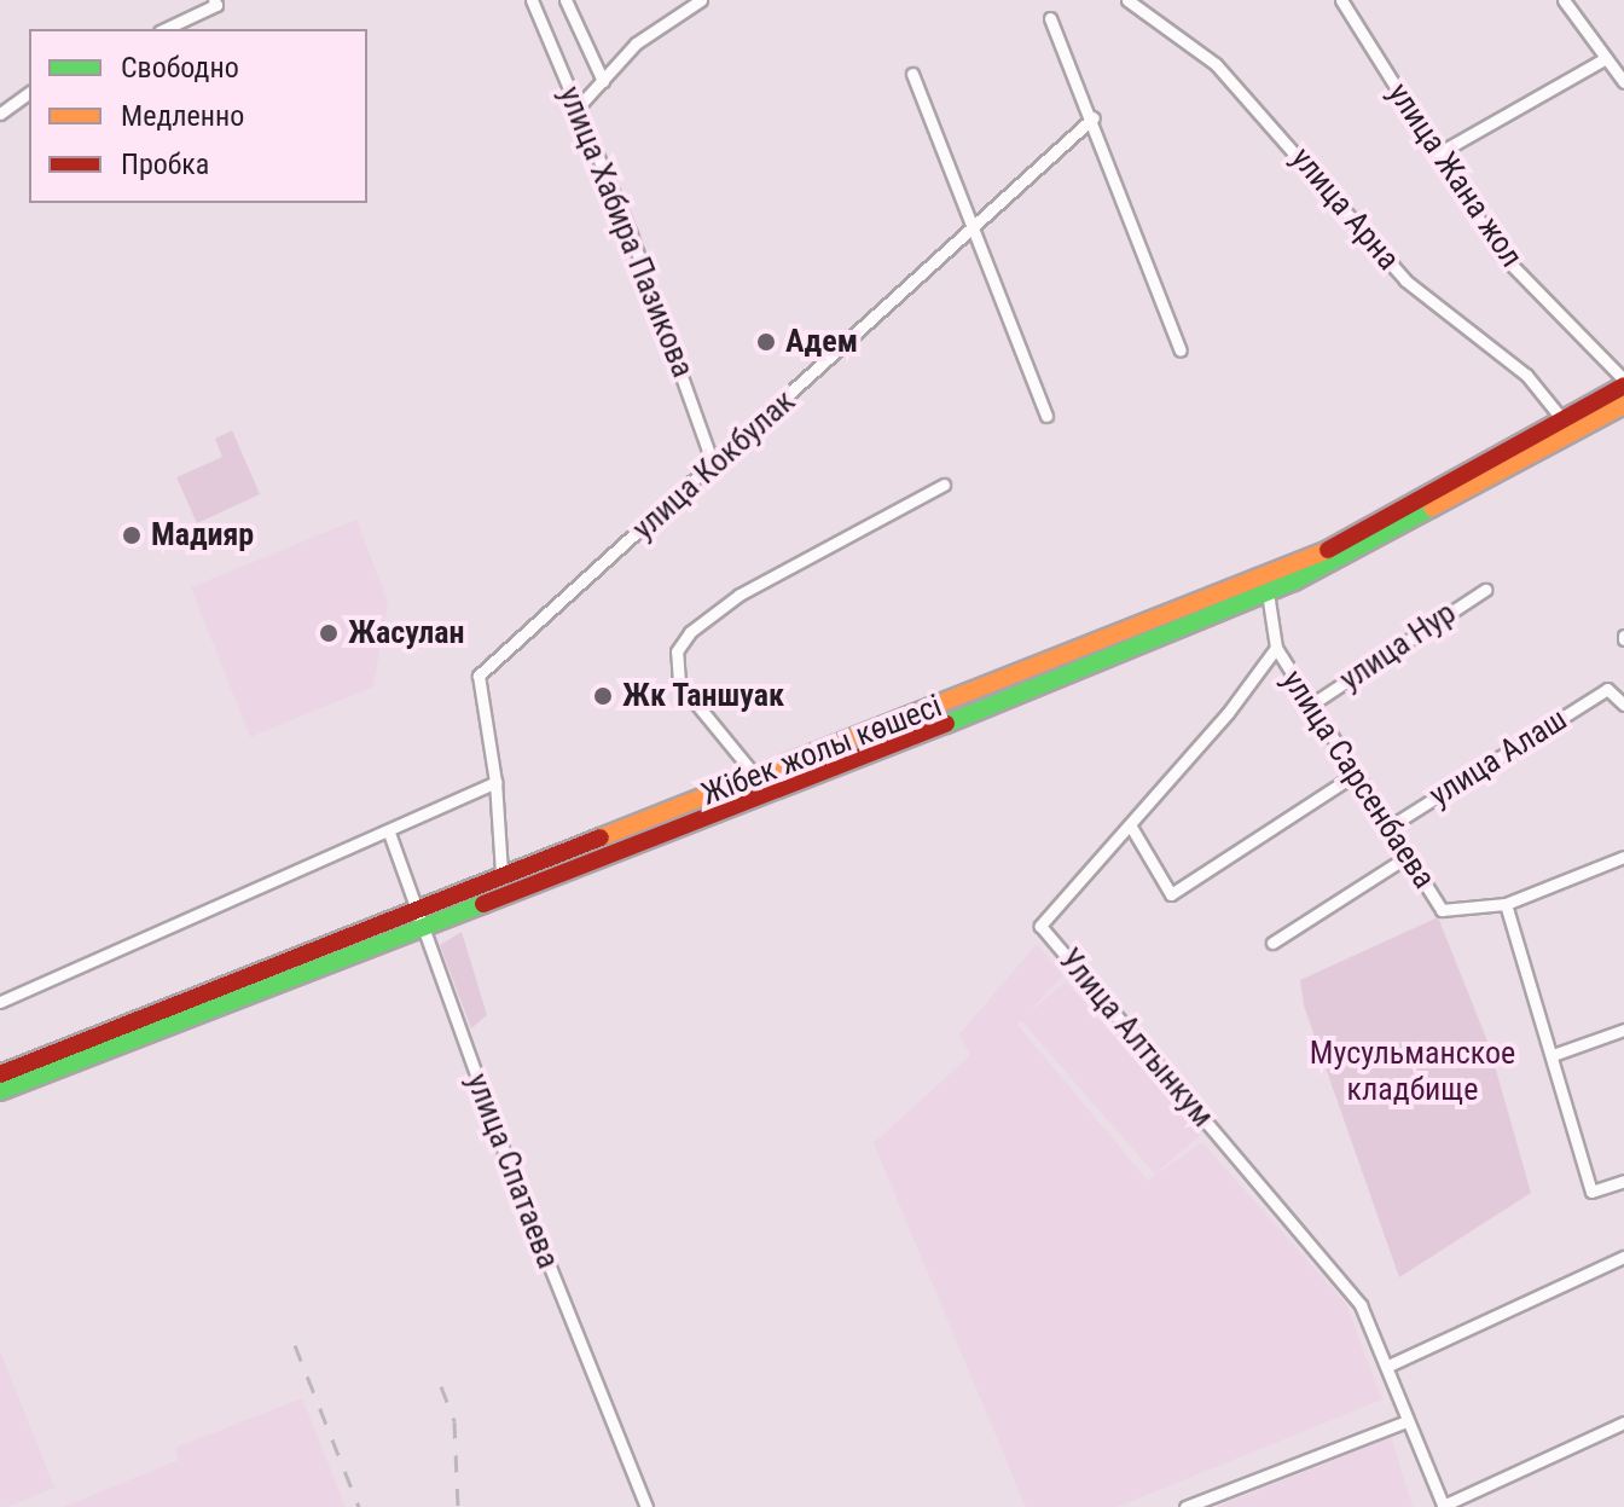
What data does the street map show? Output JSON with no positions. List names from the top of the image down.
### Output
{
  "streets": {
    "main road": ["Жібек жолы көшесі"],
    "street": [
      "улица Жана жол",
      "улица Арна",
      "улица Хабира Пазикова",
      "улица Кокбулак",
      "улица Нур",
      "улица Алаш",
      "улица Сарсенбаева",
      "Улица Алтынкум",
      "улица Спатаева"
    ]
  },
  "crossings": [
    ["улица Жана жол", "Жібек жолы көшесі"],
    ["улица Арна", "Жібек жолы көшесі"],
    ["улица Хабира Пазикова", "улица Кокбулак"],
    ["улица Кокбулак", "Жібек жолы көшесі"],
    ["улица Нур", "улица Сарсенбаева"],
    ["Жібек жолы көшесі", "улица Спатаева"],
    ["улица Алаш", "улица Сарсенбаева"],
    ["улица Сарсенбаева", "Улица Алтынкум"]
  ],
  "parks": ["Мусульманское кладбище"],
  "places": [
    "Адем",
    "Мадияр",
    "Жасулан",
    "Жк Таншуак"
  ],
  "legend": ["Свободно", "Медленно", "Пробка"]
}
